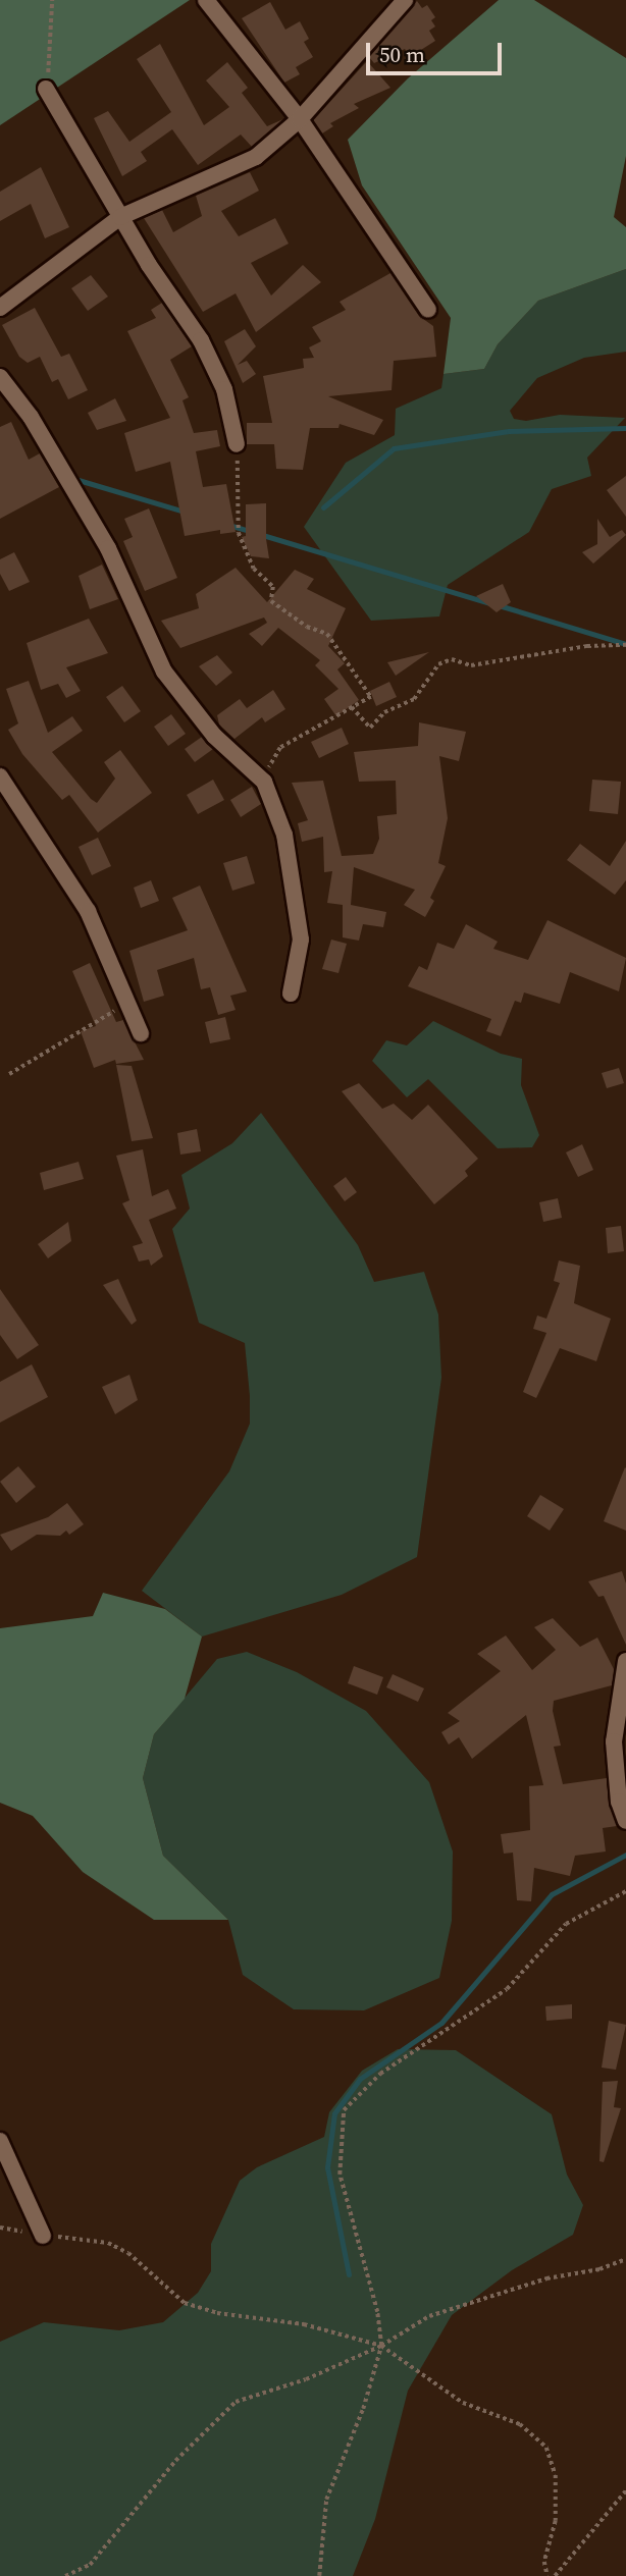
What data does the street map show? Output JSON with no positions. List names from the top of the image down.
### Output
{
  "scale_bar": "50 m"
}
